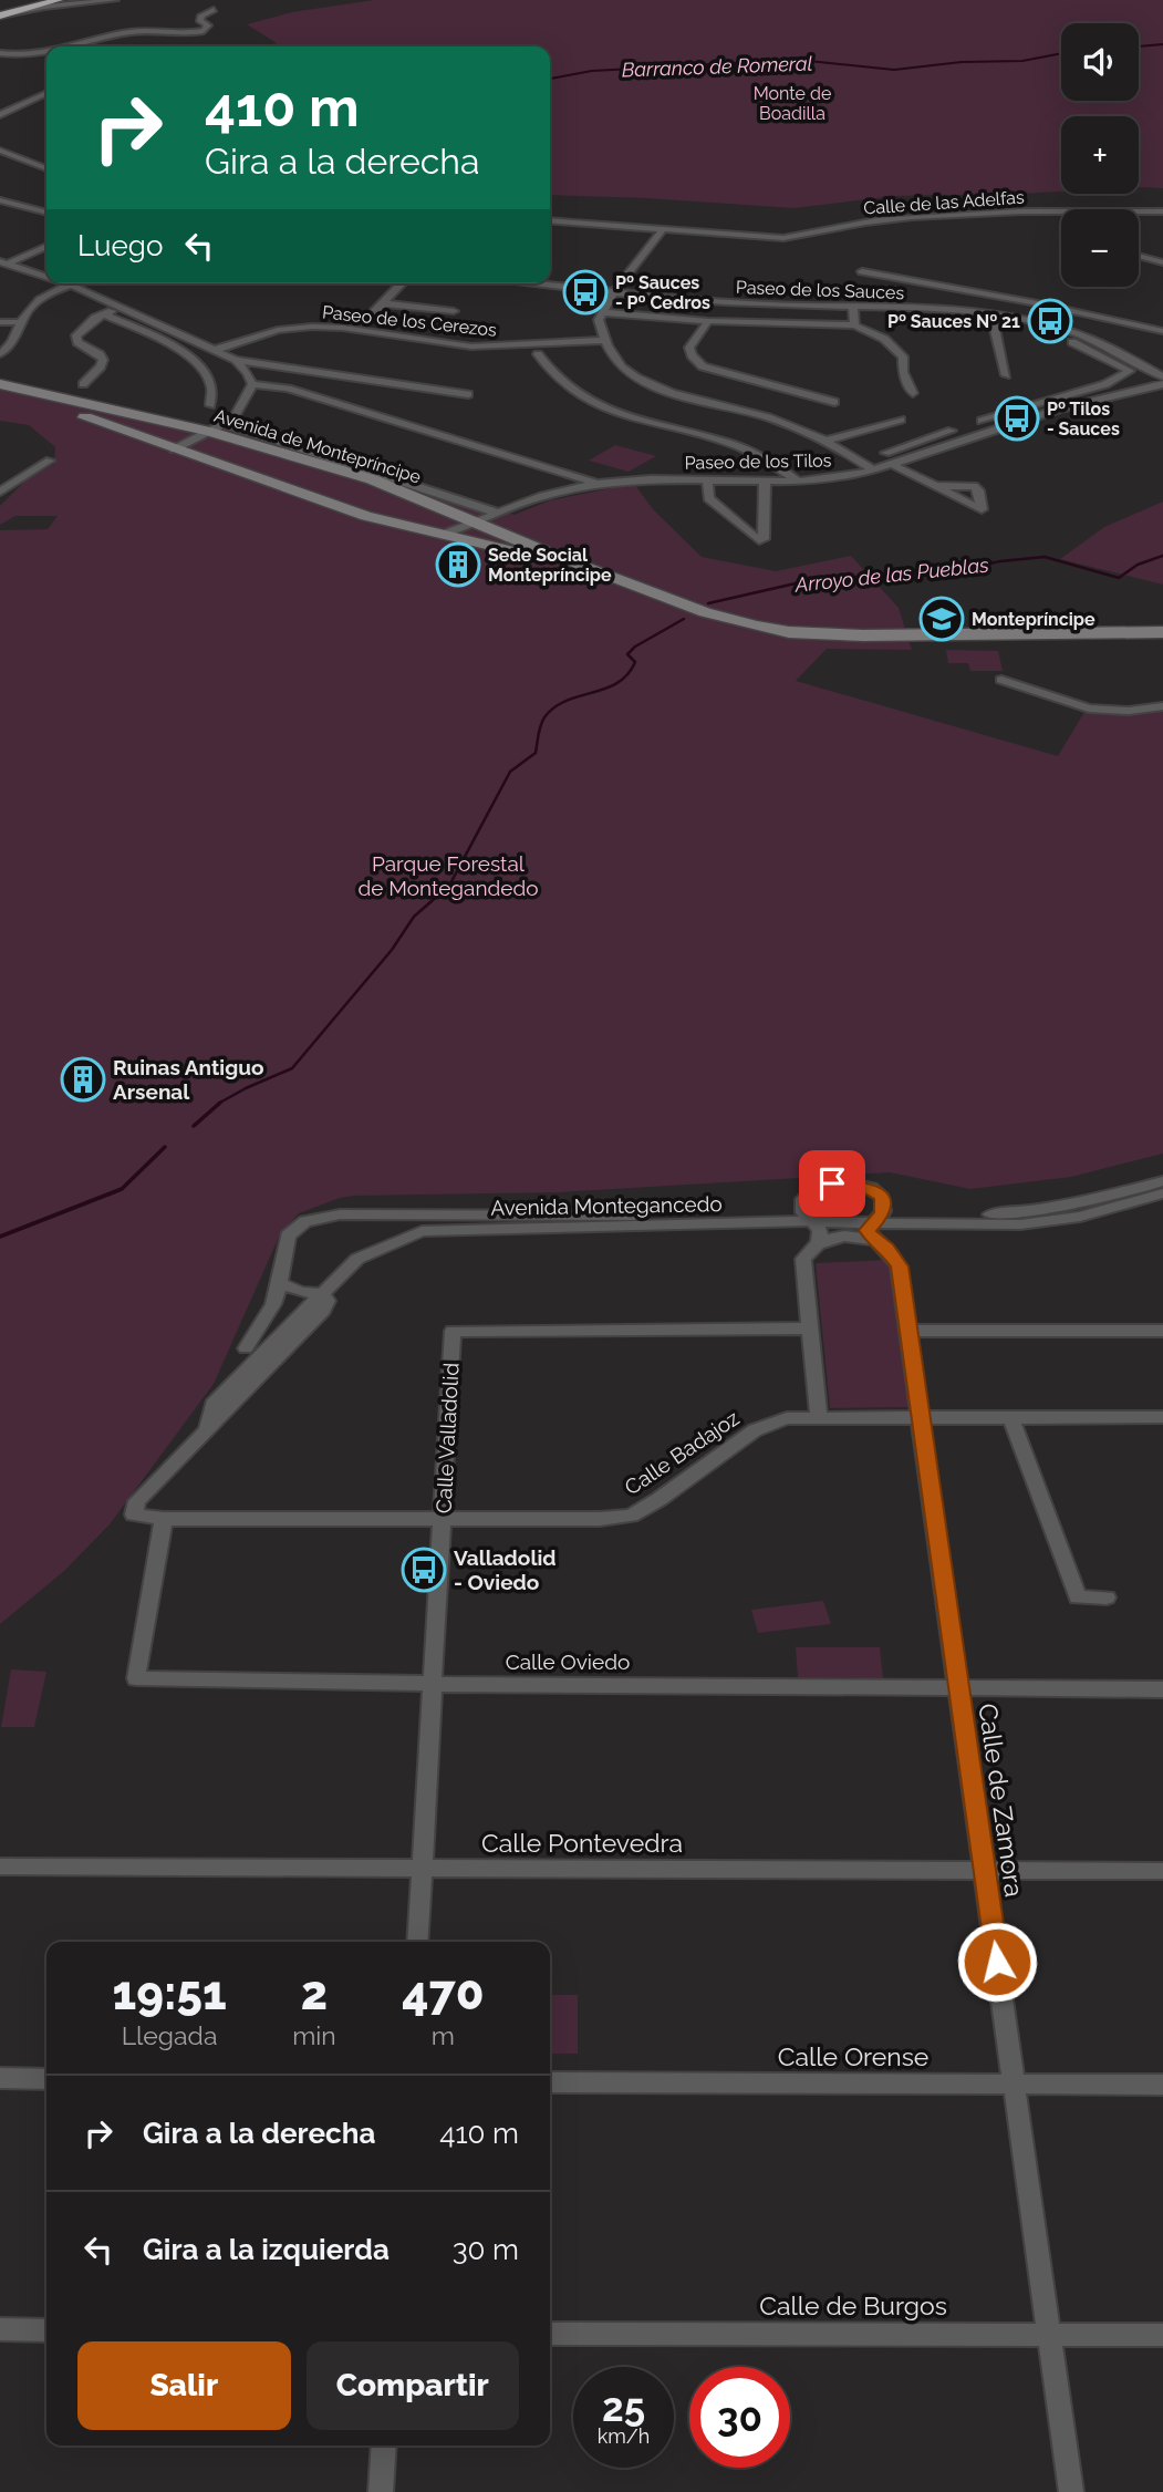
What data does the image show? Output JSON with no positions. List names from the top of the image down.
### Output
{
  "streets": {
    "street": [
      "Calle de las Adelfas",
      "Paseo de los Sauces",
      "Paseo de los Cerezos",
      "Avenida de Montepríncipe",
      "Paseo de los Tilos",
      "Avenida Montegancedo",
      "Calle Valladolid",
      "Calle Badajoz",
      "Calle Oviedo",
      "Calle de Zamora",
      "Calle Pontevedra",
      "Calle Orense",
      "Calle de Burgos"
    ]
  },
  "crossings": [
    ["Avenida de Montepríncipe", "Paseo de los Tilos"],
    ["Avenida Montegancedo", "Calle Badajoz"],
    ["Calle Valladolid", "Calle Badajoz"],
    ["Calle Valladolid", "Calle Oviedo"],
    ["Calle Valladolid", "Calle Pontevedra"],
    ["Calle Badajoz", "Calle Oviedo"],
    ["Calle Badajoz", "Calle de Zamora"],
    ["Calle Oviedo", "Calle de Zamora"],
    ["Calle de Zamora", "Calle Pontevedra"],
    ["Calle de Zamora", "Calle Orense"],
    ["Calle de Zamora", "Calle de Burgos"]
  ],
  "water": ["Barranco de Romeral", "Arroyo de las Pueblas"],
  "parks": ["Monte de Boadilla", "Parque Forestal de Montegandedo"],
  "places": {
    "bus stop": [
      "Pº Sauces - Pº Cedros",
      "Pº Sauces Nº 21",
      "Pº Tilos - Sauces",
      "Valladolid - Oviedo"
    ],
    "building": ["Sede Social Montepríncipe", "Ruinas Antiguo Arsenal"],
    "school or university": ["Montepríncipe"]
  },
  "page": {
    "map_buttons": ["+", "−"],
    "turn": ["410 m", "Gira a la derecha"],
    "then": "Luego",
    "eta": [
      "19:51",
      "Llegada",
      "2",
      "min",
      "470",
      "m"
    ],
    "list": [
      {
        "name": "Gira a la derecha",
        "value": "410 m"
      },
      {
        "name": "Gira a la izquierda",
        "value": "30 m"
      }
    ],
    "buttons": ["Salir", "Compartir"],
    "speed": "25 km/h",
    "limit": "30"
  }
}
